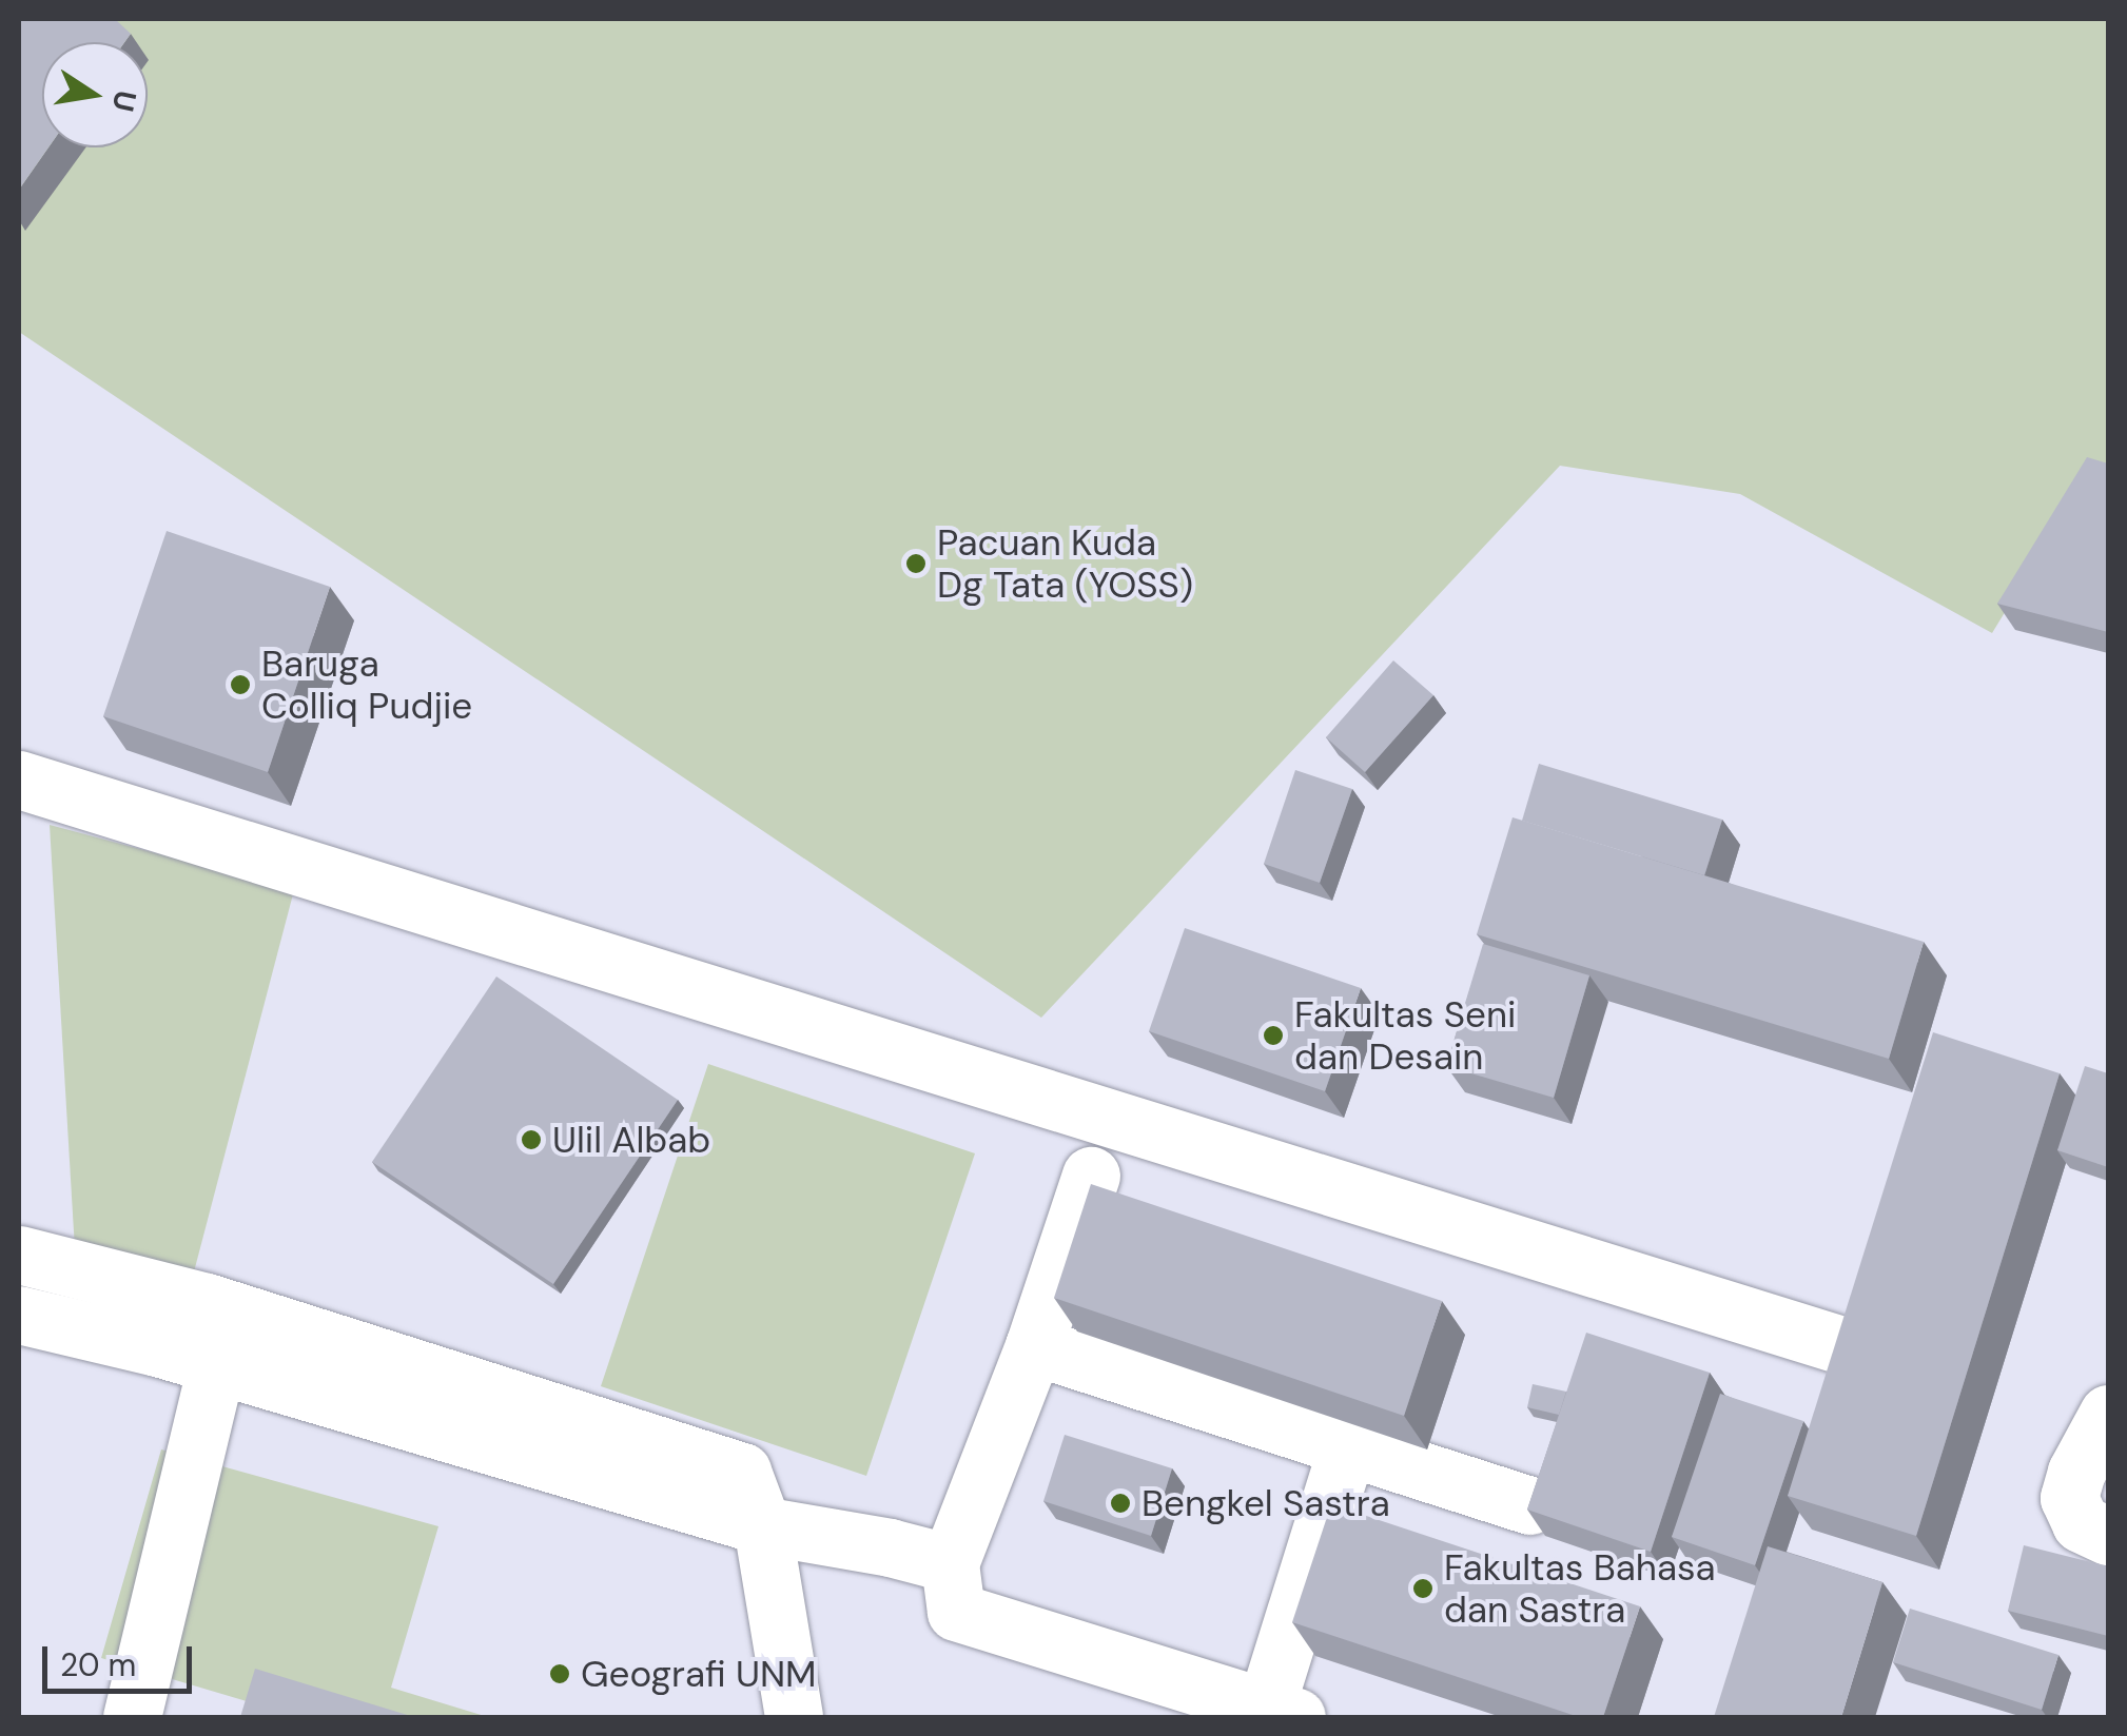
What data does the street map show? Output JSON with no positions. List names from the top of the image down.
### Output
{
  "places": [
    "Pacuan Kuda Dg Tata (YOSS)",
    "Baruga Colliq Pudjie",
    "Fakultas Seni dan Desain",
    "Ulil Albab",
    "Bengkel Sastra",
    "Fakultas Bahasa dan Sastra",
    "Geografi UNM"
  ],
  "scale_bar": "20 m",
  "north": "right"
}
